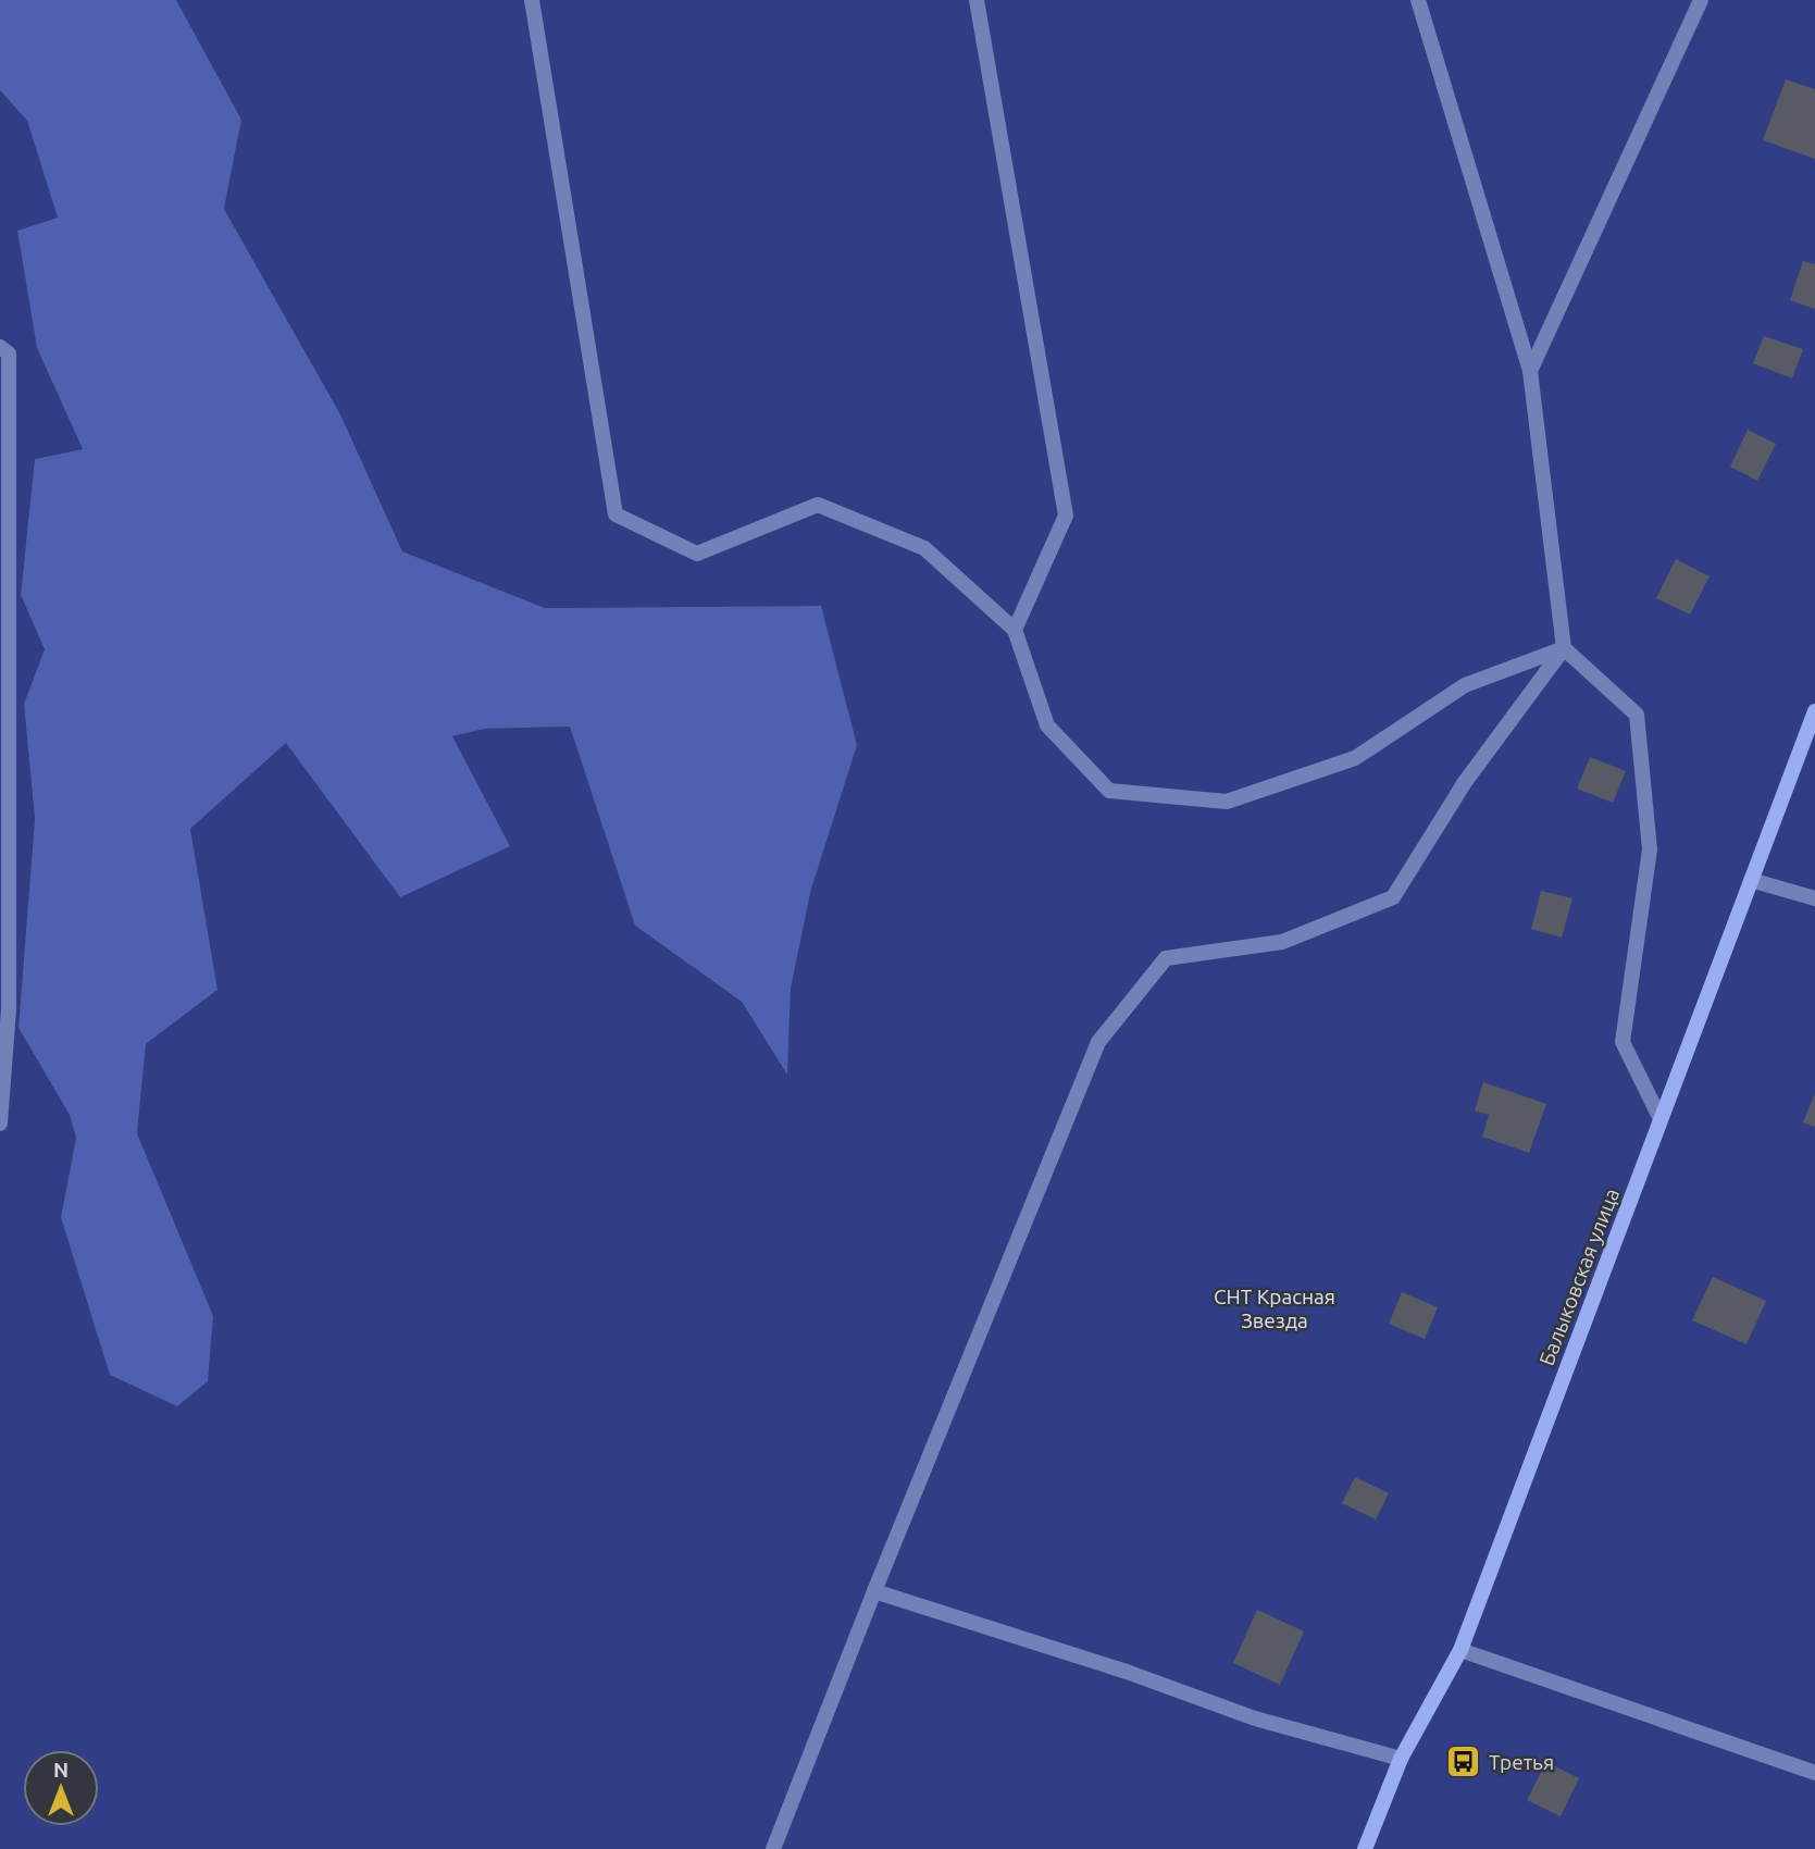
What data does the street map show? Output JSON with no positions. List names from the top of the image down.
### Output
{
  "streets": {
    "street": ["Балыковская улица"]
  },
  "parks": ["СНТ Красная Звезда"],
  "places": {
    "bus stop": ["Третья"]
  },
  "north": "top"
}
